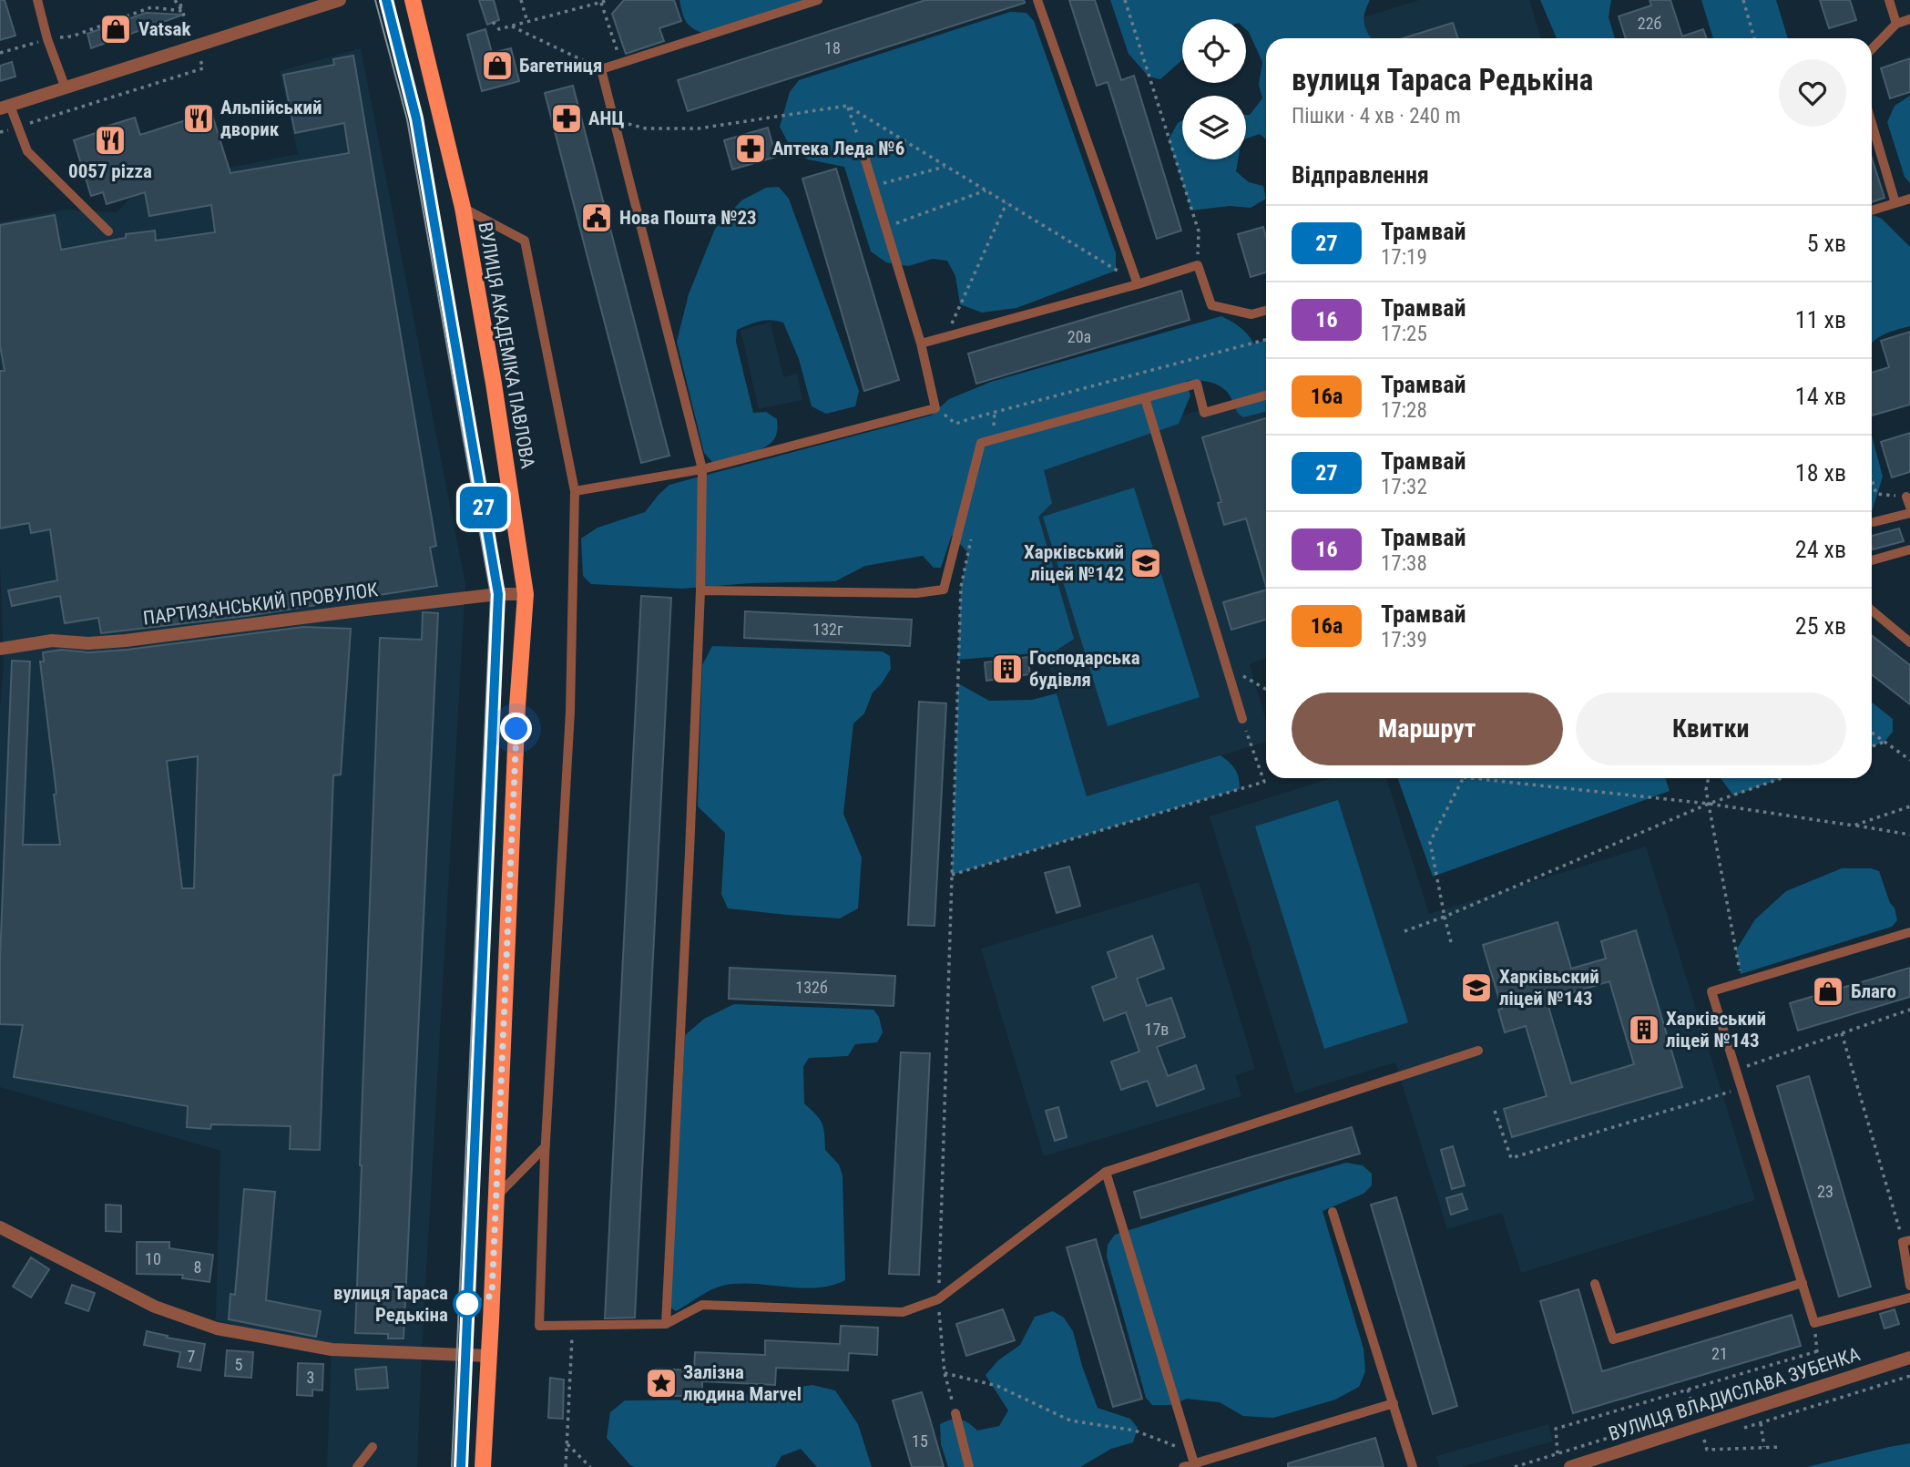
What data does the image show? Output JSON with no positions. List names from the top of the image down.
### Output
{
  "streets": {
    "main road": ["ВУЛИЦЯ АКАДЕМІКА ПАВЛОВА"],
    "street": ["ПАРТИЗАНСЬКИЙ ПРОВУЛОК", "ВУЛИЦЯ ВЛАДИСЛАВА ЗУБЕНКА"]
  },
  "crossings": [
    ["ВУЛИЦЯ АКАДЕМІКА ПАВЛОВА", "ПАРТИЗАНСЬКИЙ ПРОВУЛОК"]
  ],
  "places": {
    "shop": ["Vatsak", "Багетниця", "Благо"],
    "restaurant": ["Альпійський дворик", "0057 pizza"],
    "pharmacy": ["АНЦ", "Аптека Леда №6"],
    "public building": ["Нова Пошта №23"],
    "school or university": ["Харківський ліцей №142", "Харківьский ліцей №143"],
    "building": ["Господарська будівля", "Харківський ліцей №143"],
    "other": ["вулиця Тараса Редькіна"],
    "place": ["Залізна людина Marvel"]
  },
  "lines": ["tram line 27"],
  "house_numbers": [
    "22б",
    "18",
    "20а",
    "132г",
    "132б",
    "17в",
    "23",
    "10",
    "8",
    "21",
    "7",
    "5",
    "3",
    "15"
  ],
  "page": {
    "on_map": "27",
    "heading": [
      ["вулиця Тараса Редькіна", "Пішки · 4 хв · 240 m"],
      "Відправлення"
    ],
    "list": [
      {
        "mark": "27",
        "name": "Трамвай",
        "note": "17:19",
        "value": "5 хв"
      },
      {
        "mark": "16",
        "name": "Трамвай",
        "note": "17:25",
        "value": "11 хв"
      },
      {
        "mark": "16a",
        "name": "Трамвай",
        "note": "17:28",
        "value": "14 хв"
      },
      {
        "mark": "27",
        "name": "Трамвай",
        "note": "17:32",
        "value": "18 хв"
      },
      {
        "mark": "16",
        "name": "Трамвай",
        "note": "17:38",
        "value": "24 хв"
      },
      {
        "mark": "16a",
        "name": "Трамвай",
        "note": "17:39",
        "value": "25 хв"
      }
    ],
    "buttons": ["Маршрут", "Квитки"]
  }
}
